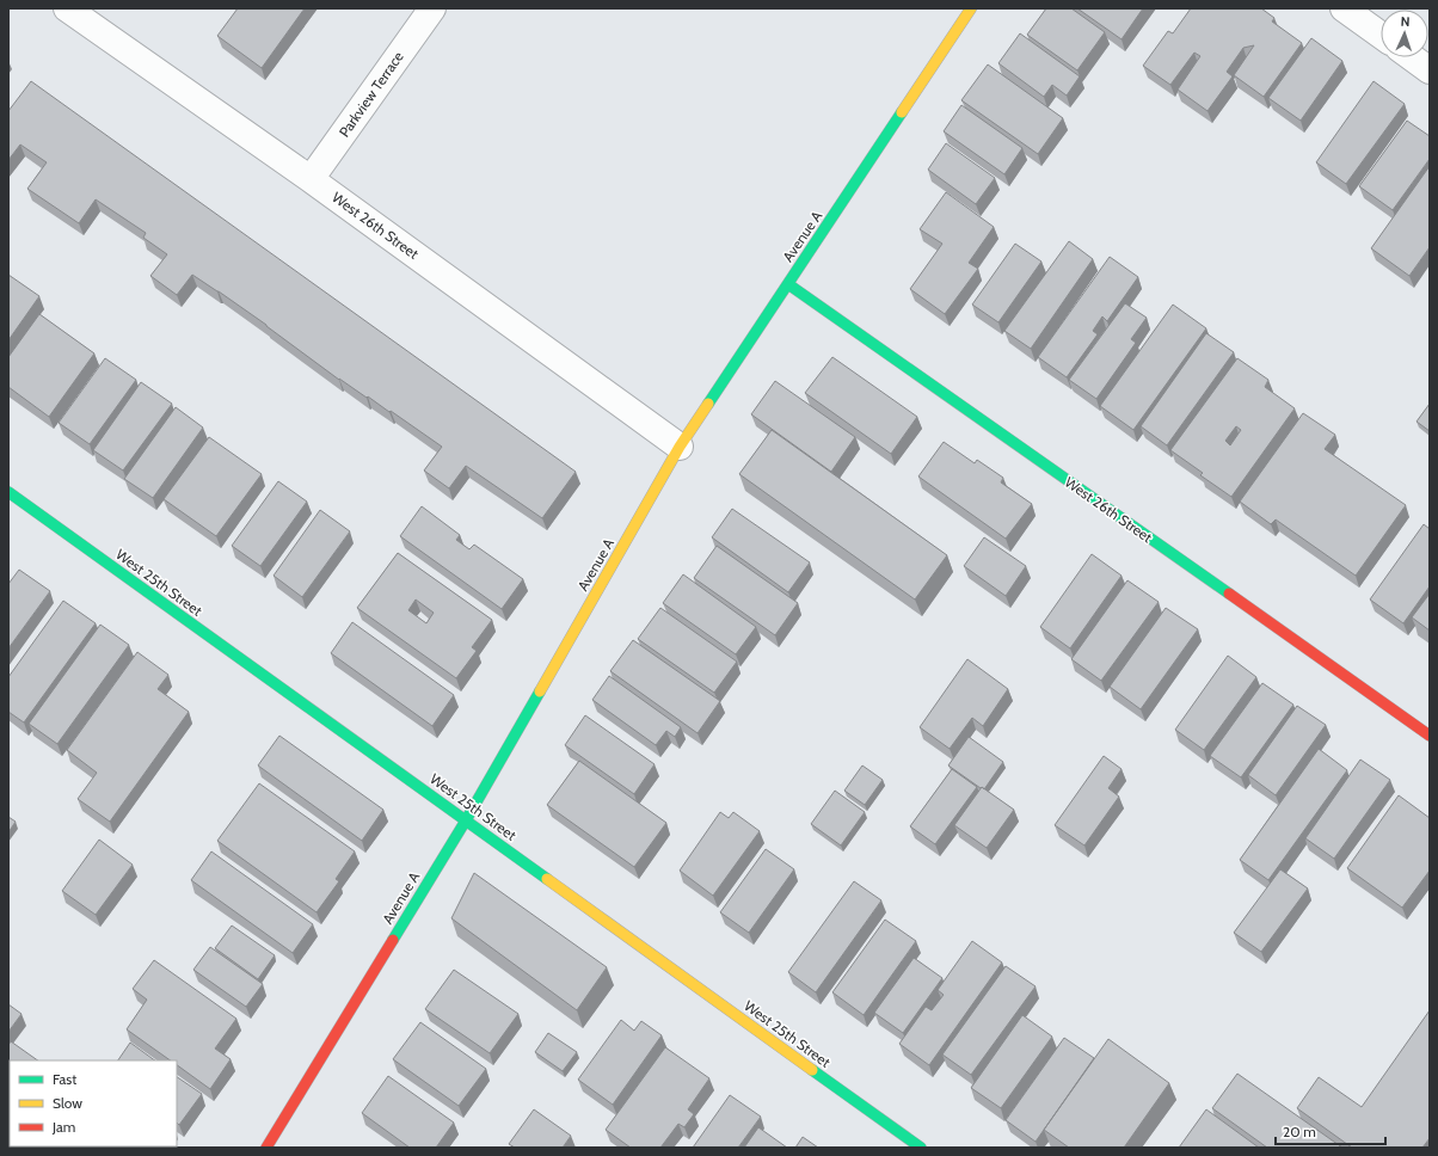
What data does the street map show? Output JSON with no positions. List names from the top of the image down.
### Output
{
  "streets": {
    "street": [
      "Parkview Terrace",
      "West 26th Street",
      "Avenue A",
      "West 25th Street"
    ]
  },
  "crossings": [
    ["Parkview Terrace", "West 26th Street"],
    ["West 26th Street", "Avenue A"],
    ["Avenue A", "West 25th Street"]
  ],
  "legend": ["Fast", "Slow", "Jam"],
  "scale_bar": "20 m",
  "north": "top"
}
